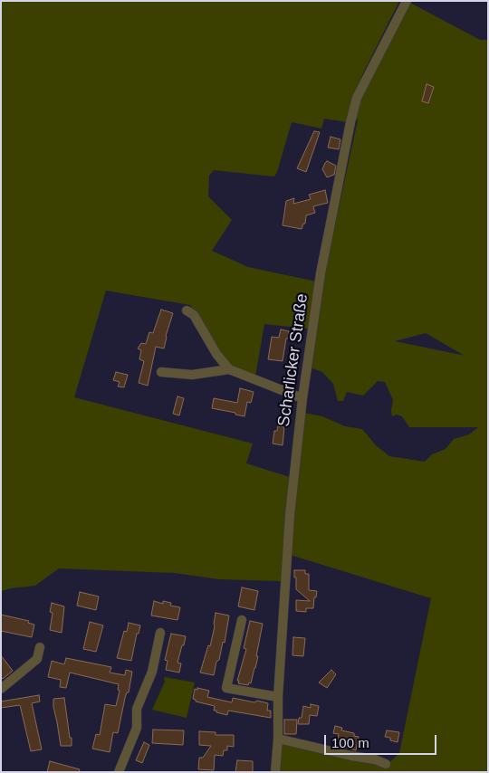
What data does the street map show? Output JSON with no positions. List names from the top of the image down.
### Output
{
  "streets": {
    "street": ["Scharlicker Straße"]
  },
  "scale_bar": "100 m"
}
